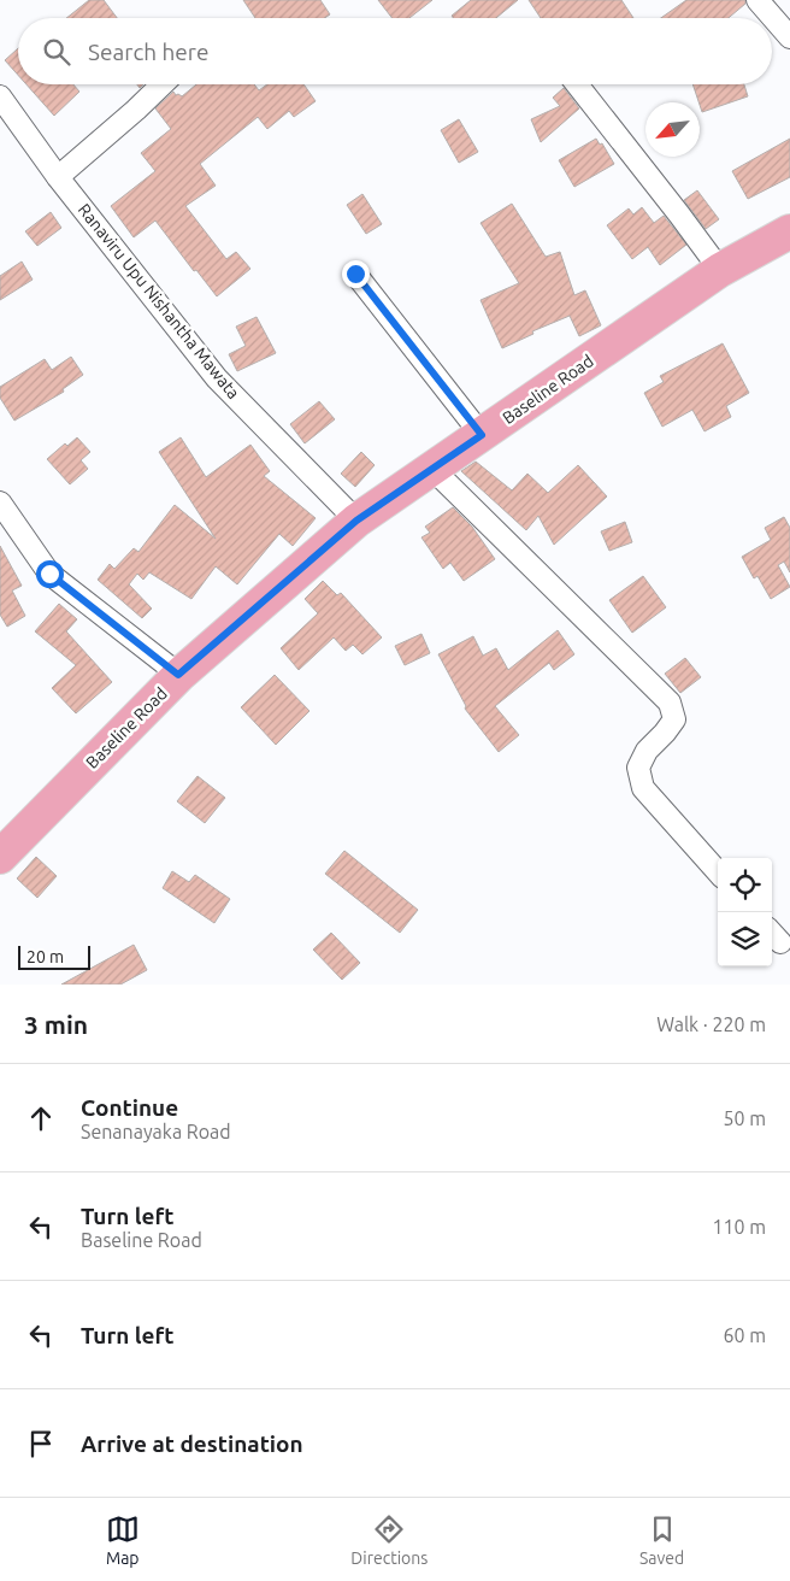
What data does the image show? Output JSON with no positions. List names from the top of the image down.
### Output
{
  "streets": {
    "main road": ["Baseline Road"],
    "street": ["Ranaviru Upu Nishantha Mawata"]
  },
  "crossings": [
    ["Ranaviru Upu Nishantha Mawata", "Baseline Road"]
  ],
  "scale_bar": "20 m",
  "north": "bottom left",
  "page": {
    "search": "Search here",
    "scale": "20 m",
    "heading": ["3 min", "Walk · 220 m"],
    "list": [
      ["Continue", "Senanayaka Road", "50 m"],
      ["Turn left", "Baseline Road", "110 m"],
      ["Turn left", "60 m"],
      "Arrive at destination"
    ],
    "nav": ["Map", "Directions", "Saved"]
  }
}
